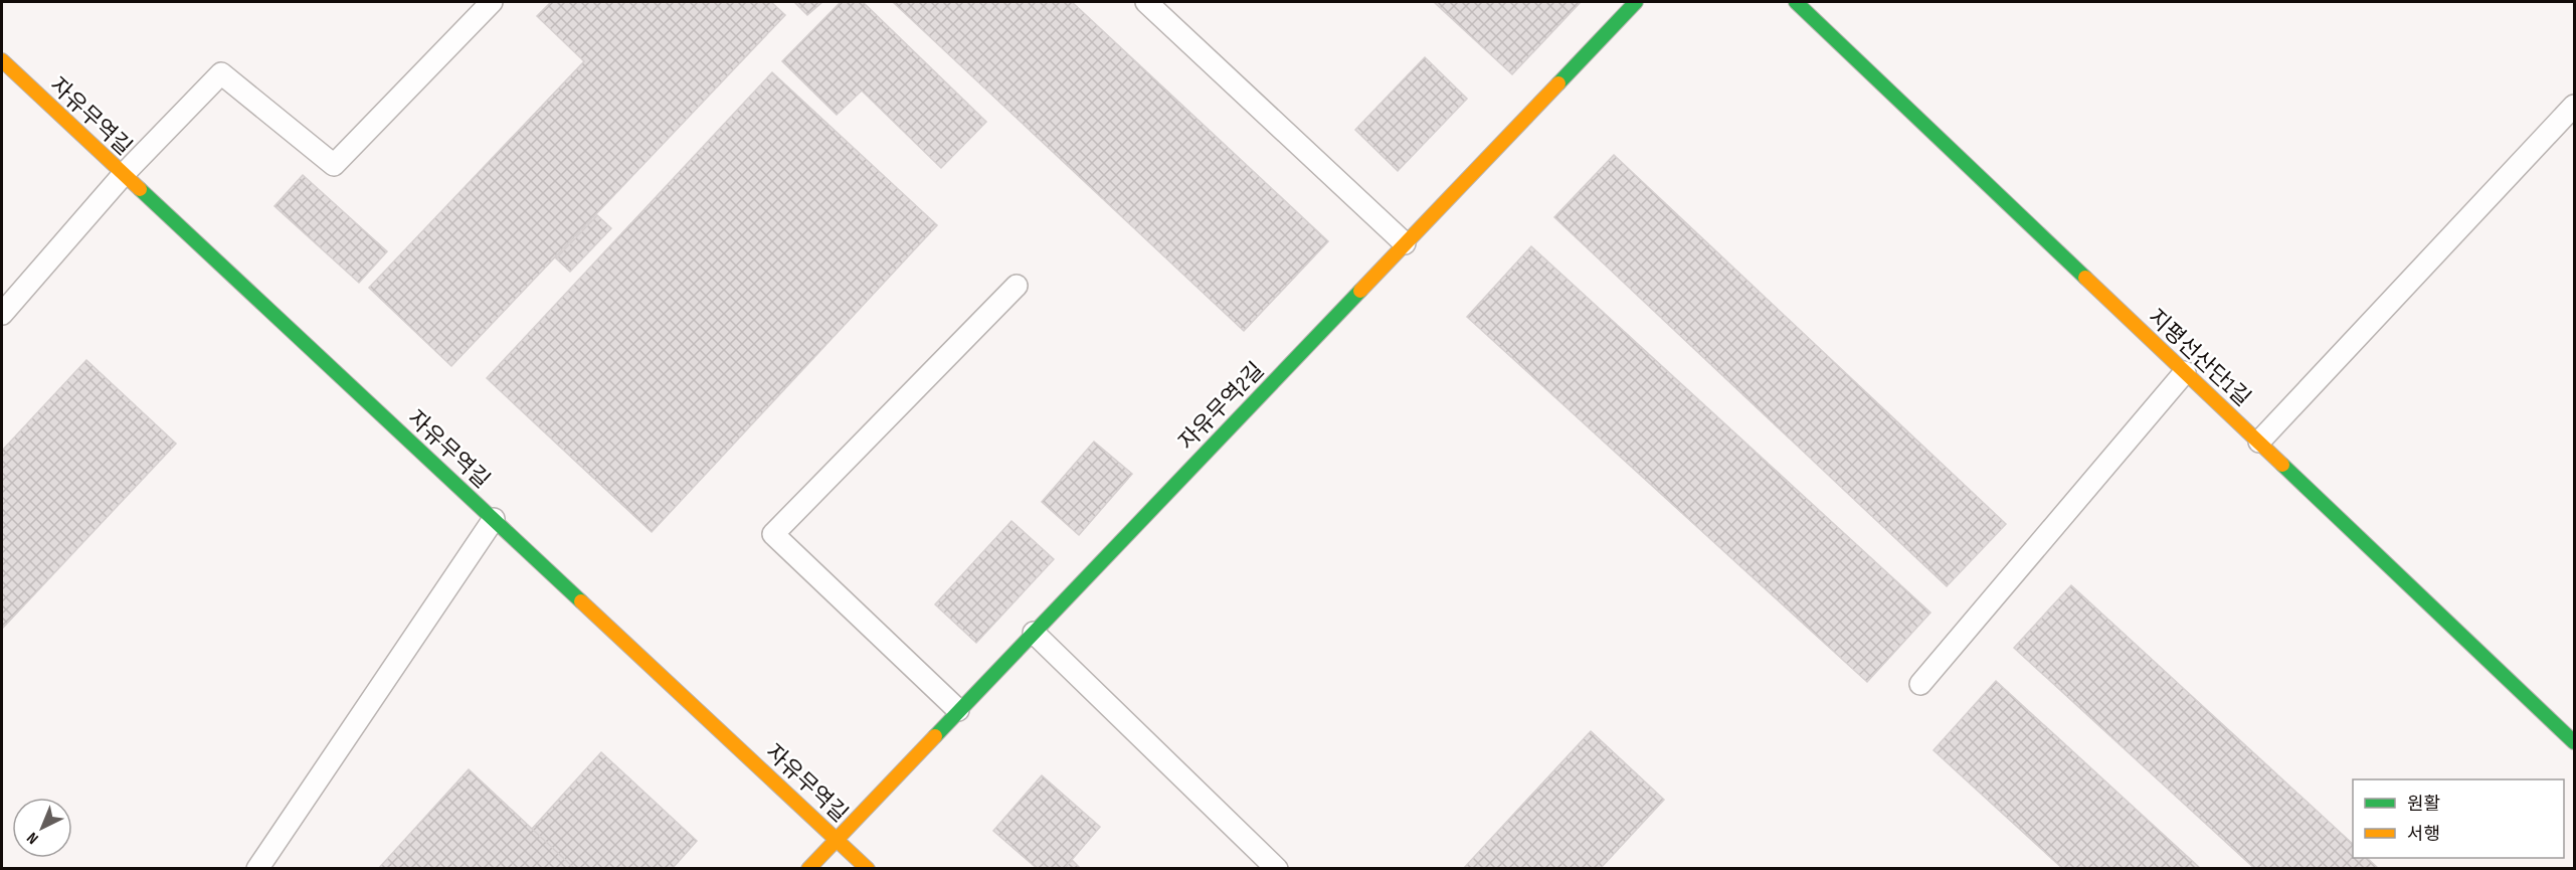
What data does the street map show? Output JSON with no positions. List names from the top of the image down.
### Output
{
  "streets": {
    "street": ["자유무역길", "지평선산단1길", "자유무역2길"]
  },
  "crossings": [
    ["자유무역길", "자유무역2길"]
  ],
  "legend": ["원활", "서행"],
  "north": "bottom left"
}
